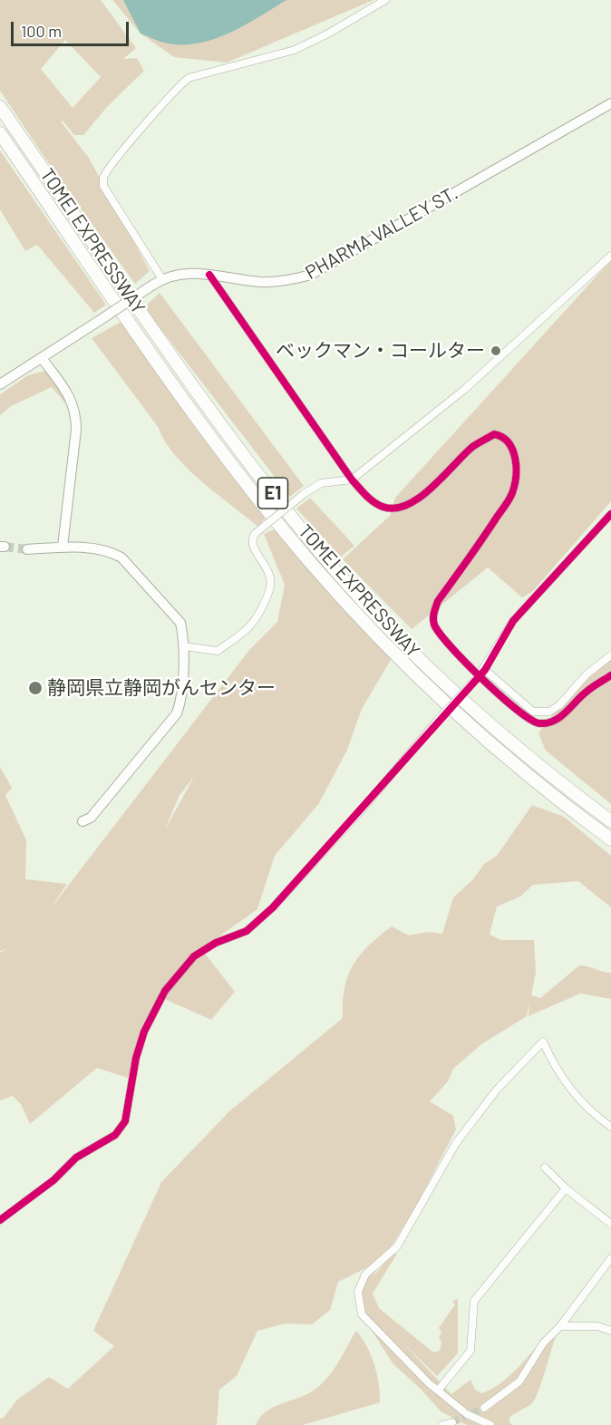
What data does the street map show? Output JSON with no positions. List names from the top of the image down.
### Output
{
  "streets": {
    "highway": ["TOMEI EXPRESSWAY", "E1"],
    "street": ["PHARMA VALLEY ST."]
  },
  "places": ["ベックマン・コールター", "静岡県立静岡がんセンター"],
  "scale_bar": "100 m"
}
